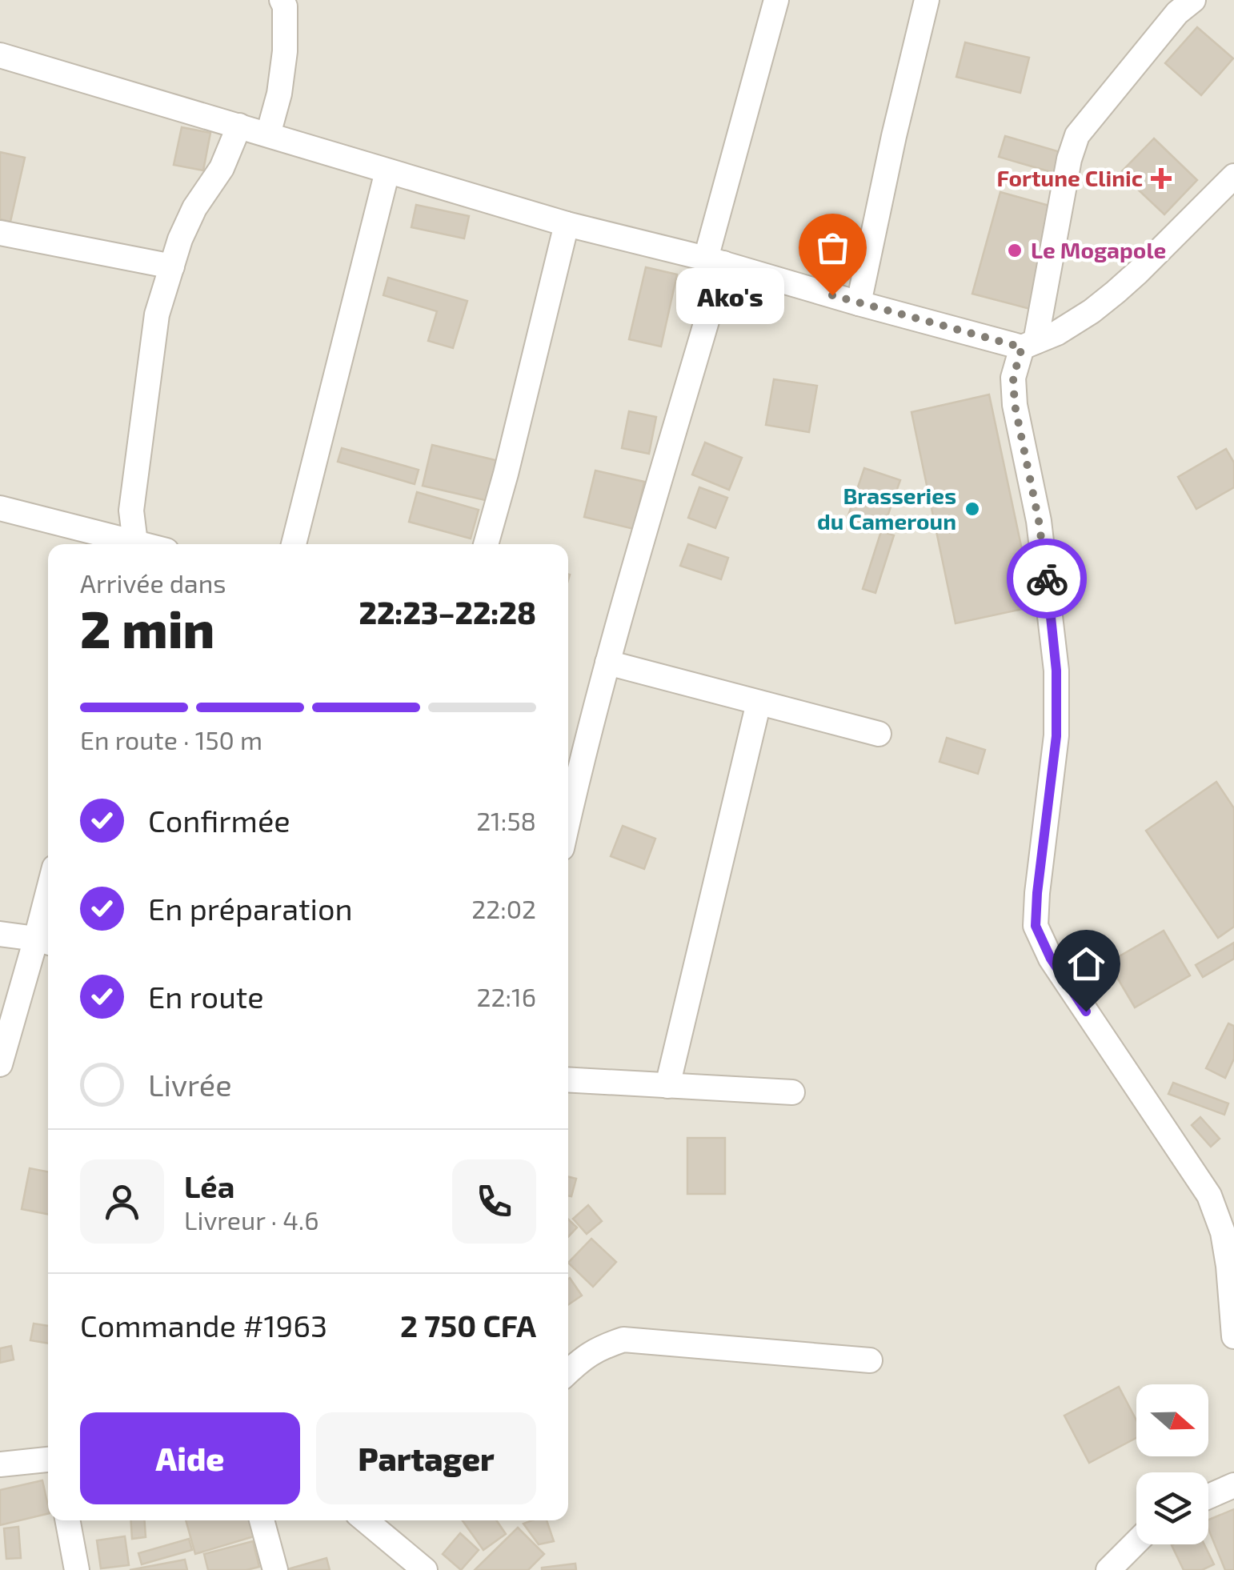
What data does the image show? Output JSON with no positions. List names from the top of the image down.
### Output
{
  "places": {
    "health": ["Fortune Clinic"],
    "other": ["Le Mogapole", "Ako's", "Brasseries du Cameroun"]
  },
  "north": "right",
  "page": {
    "bubble": "Ako's",
    "heading": ["2 min", "Arrivée dans", "22:23–22:28"],
    "panel": [
      "Léa",
      "Livreur · 4.6",
      "Commande #1963",
      "2 750 CFA"
    ],
    "bar": "En route · 150 m",
    "list": [
      ["Confirmée", "21:58"],
      ["En préparation", "22:02"],
      ["En route", "22:16"],
      "Livrée"
    ],
    "buttons": ["Aide", "Partager"]
  }
}
